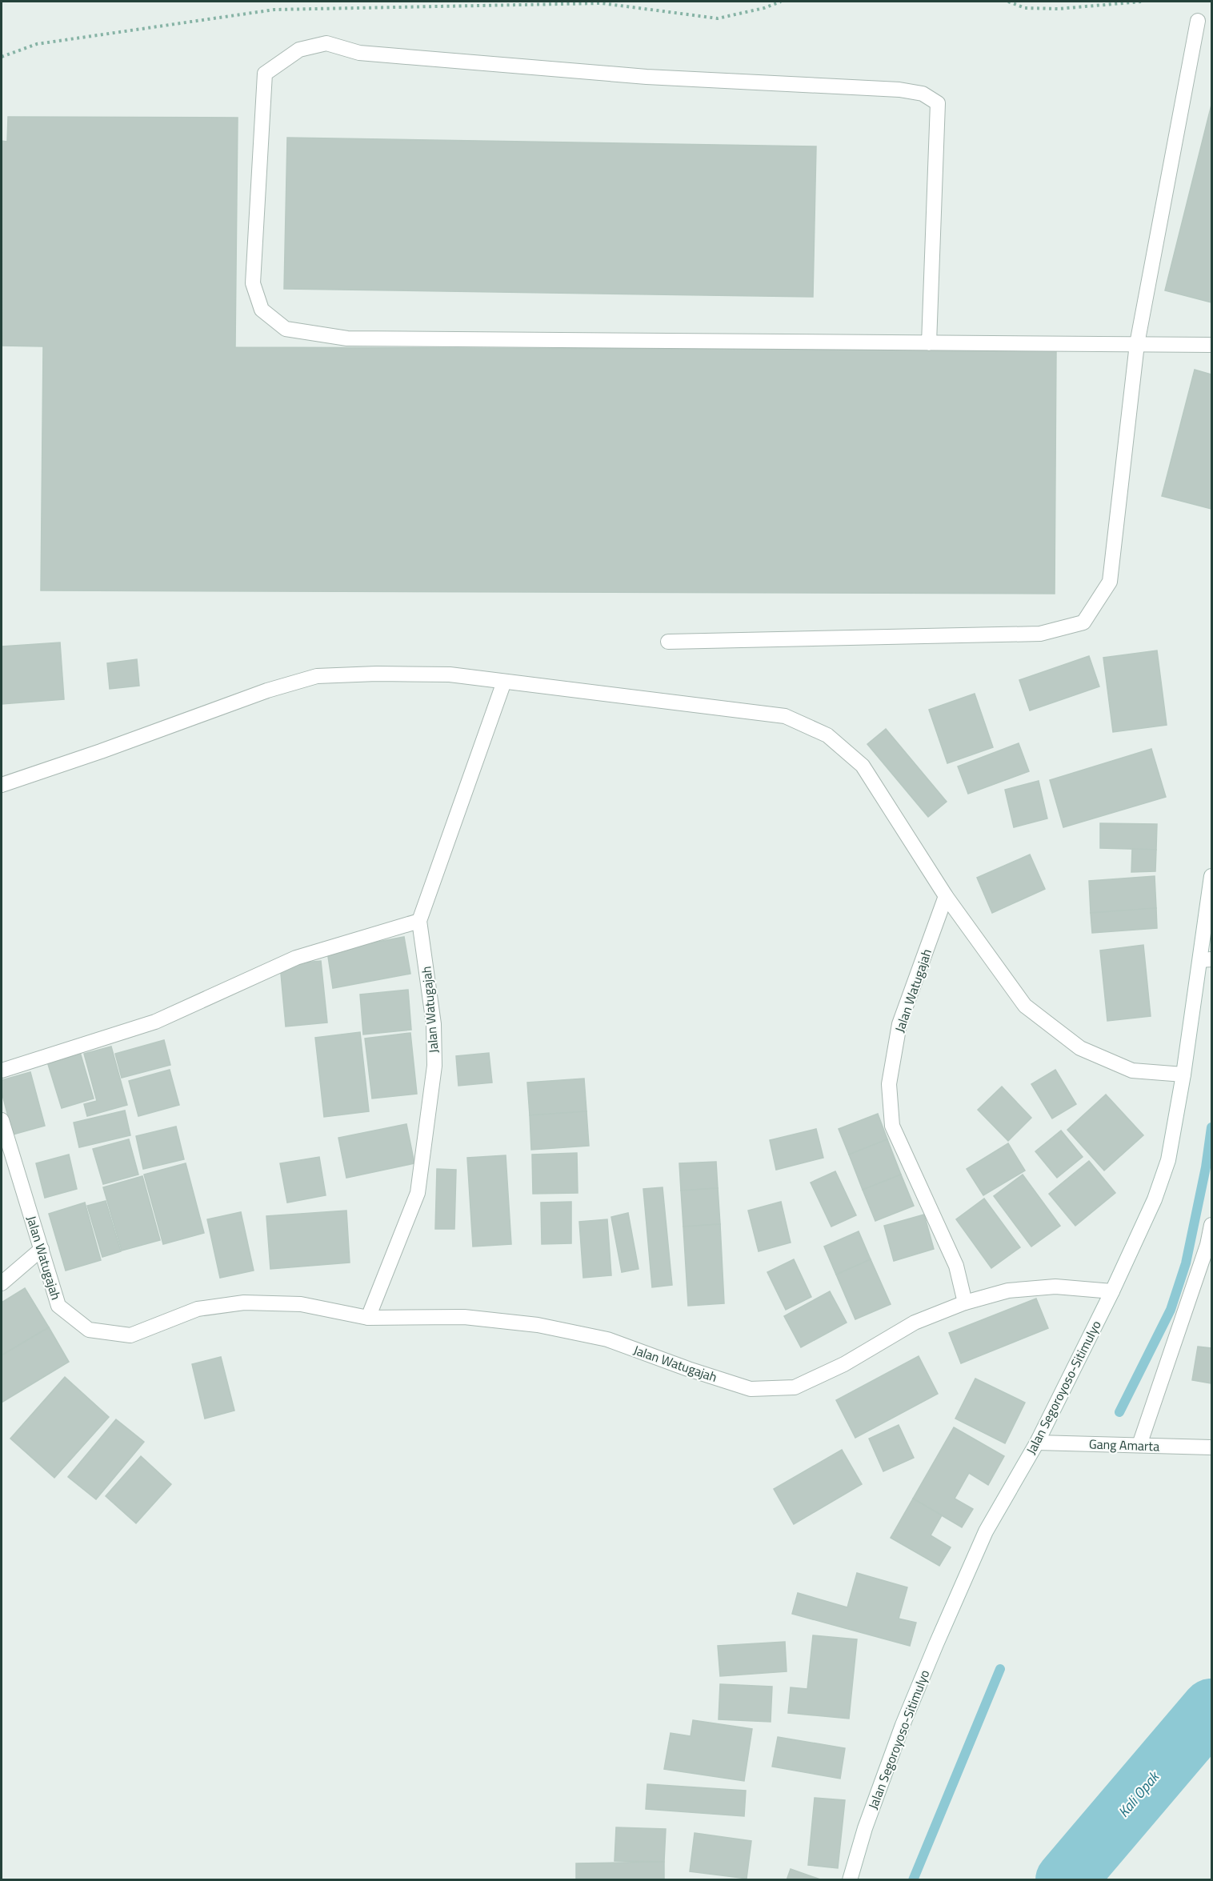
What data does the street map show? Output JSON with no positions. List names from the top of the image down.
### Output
{
  "streets": {
    "street": ["Jalan Watugajah", "Jalan Segoroyoso-Sitimulyo", "Gang Amarta"]
  },
  "crossings": [
    ["Jalan Watugajah", "Jalan Segoroyoso-Sitimulyo"],
    ["Jalan Segoroyoso-Sitimulyo", "Gang Amarta"]
  ],
  "water": ["Kali Opak"]
}
